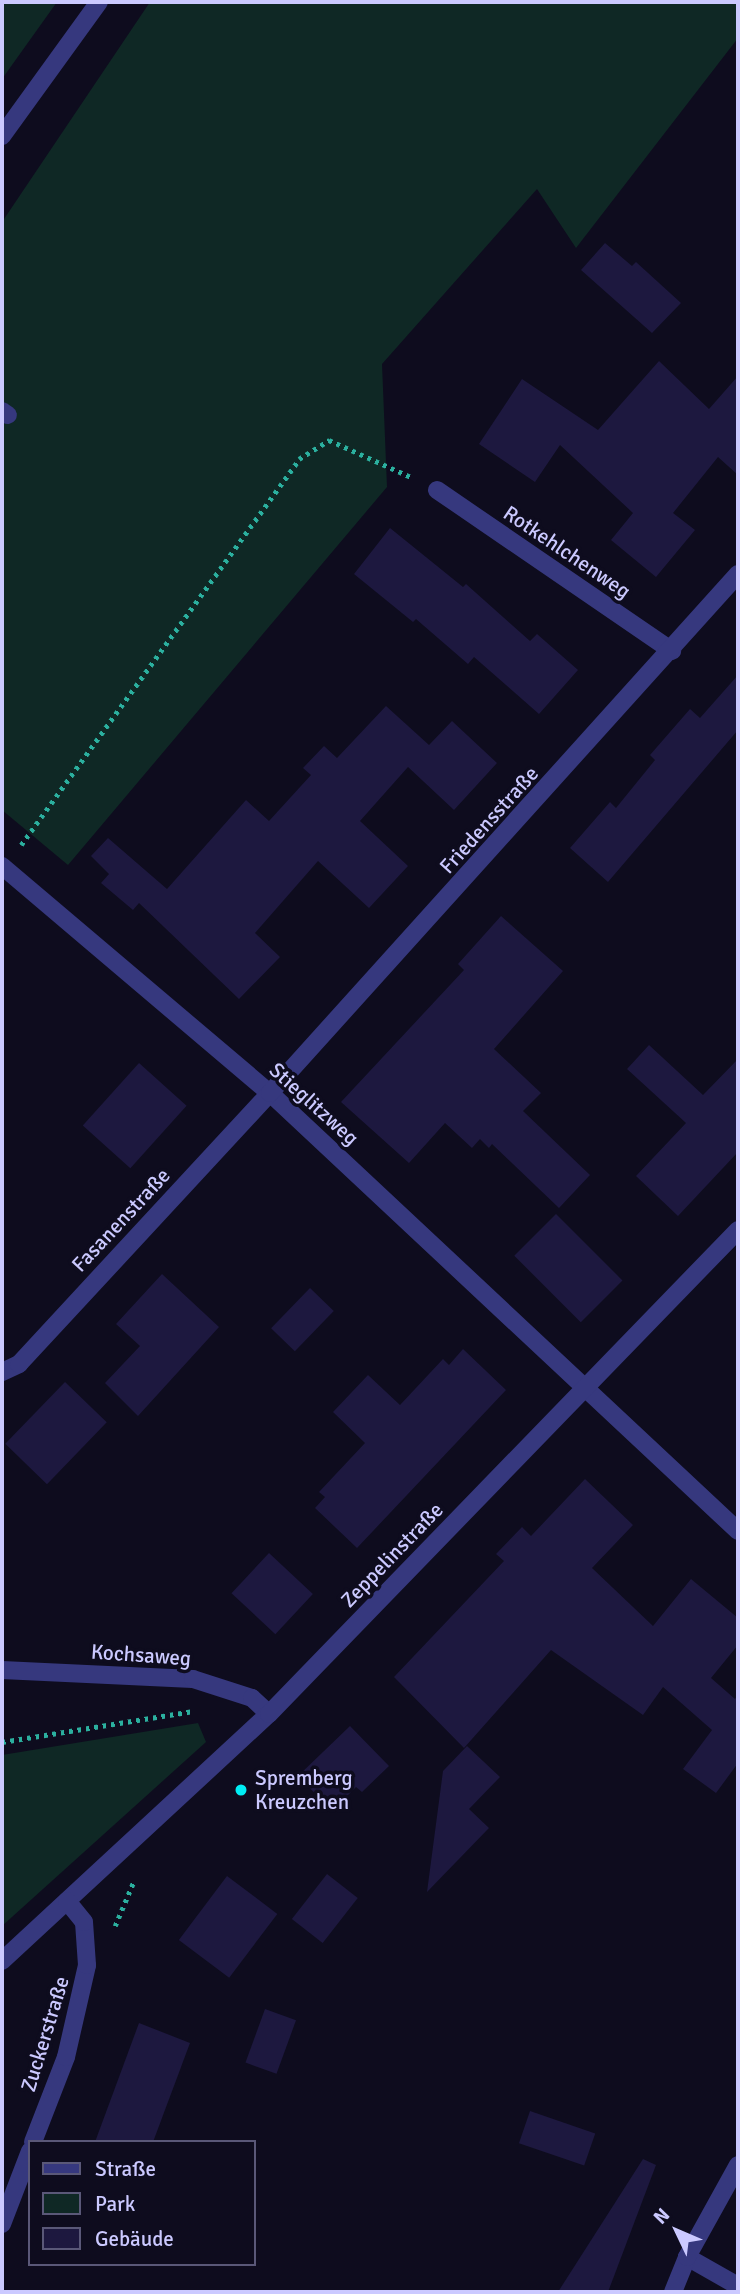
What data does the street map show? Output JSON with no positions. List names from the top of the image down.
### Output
{
  "streets": {
    "street": [
      "Rotkehlchenweg",
      "Friedensstraße",
      "Stieglitzweg",
      "Fasanenstraße",
      "Zeppelinstraße",
      "Kochsaweg",
      "Zuckerstraße"
    ]
  },
  "crossings": [
    ["Rotkehlchenweg", "Friedensstraße"],
    ["Friedensstraße", "Stieglitzweg"],
    ["Friedensstraße", "Fasanenstraße"],
    ["Stieglitzweg", "Fasanenstraße"],
    ["Stieglitzweg", "Zeppelinstraße"],
    ["Zeppelinstraße", "Kochsaweg"],
    ["Zeppelinstraße", "Zuckerstraße"]
  ],
  "places": ["Spremberg Kreuzchen"],
  "legend": ["Straße", "Park", "Gebäude"],
  "north": "top left"
}
